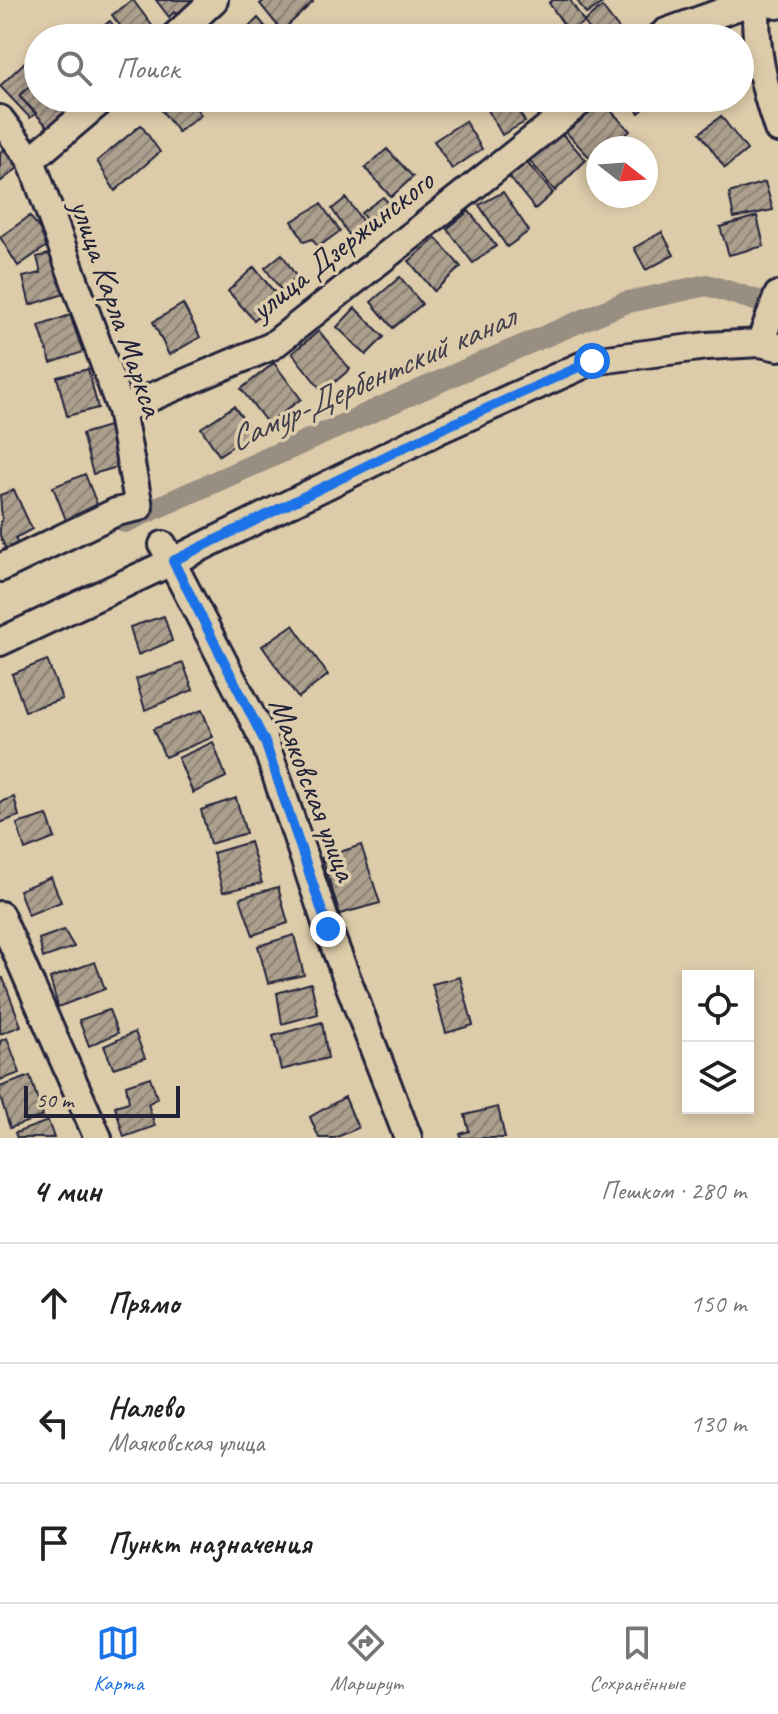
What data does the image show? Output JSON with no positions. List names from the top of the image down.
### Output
{
  "streets": {
    "street": ["улица Дзержинского", "улица Карла Маркса", "Маяковская улица"]
  },
  "crossings": [
    ["улица Дзержинского", "улица Карла Маркса"]
  ],
  "water": ["Самур-Дербентский канал"],
  "scale_bar": "50 m",
  "north": "right",
  "page": {
    "search": "Поиск",
    "scale": "50 m",
    "heading": ["4 мин", "Пешком · 280 m"],
    "list": [
      ["Прямо", "150 m"],
      ["Налево", "Маяковская улица", "130 m"],
      "Пункт назначения"
    ],
    "nav": ["Карта", "Маршрут", "Сохранённые"]
  }
}
